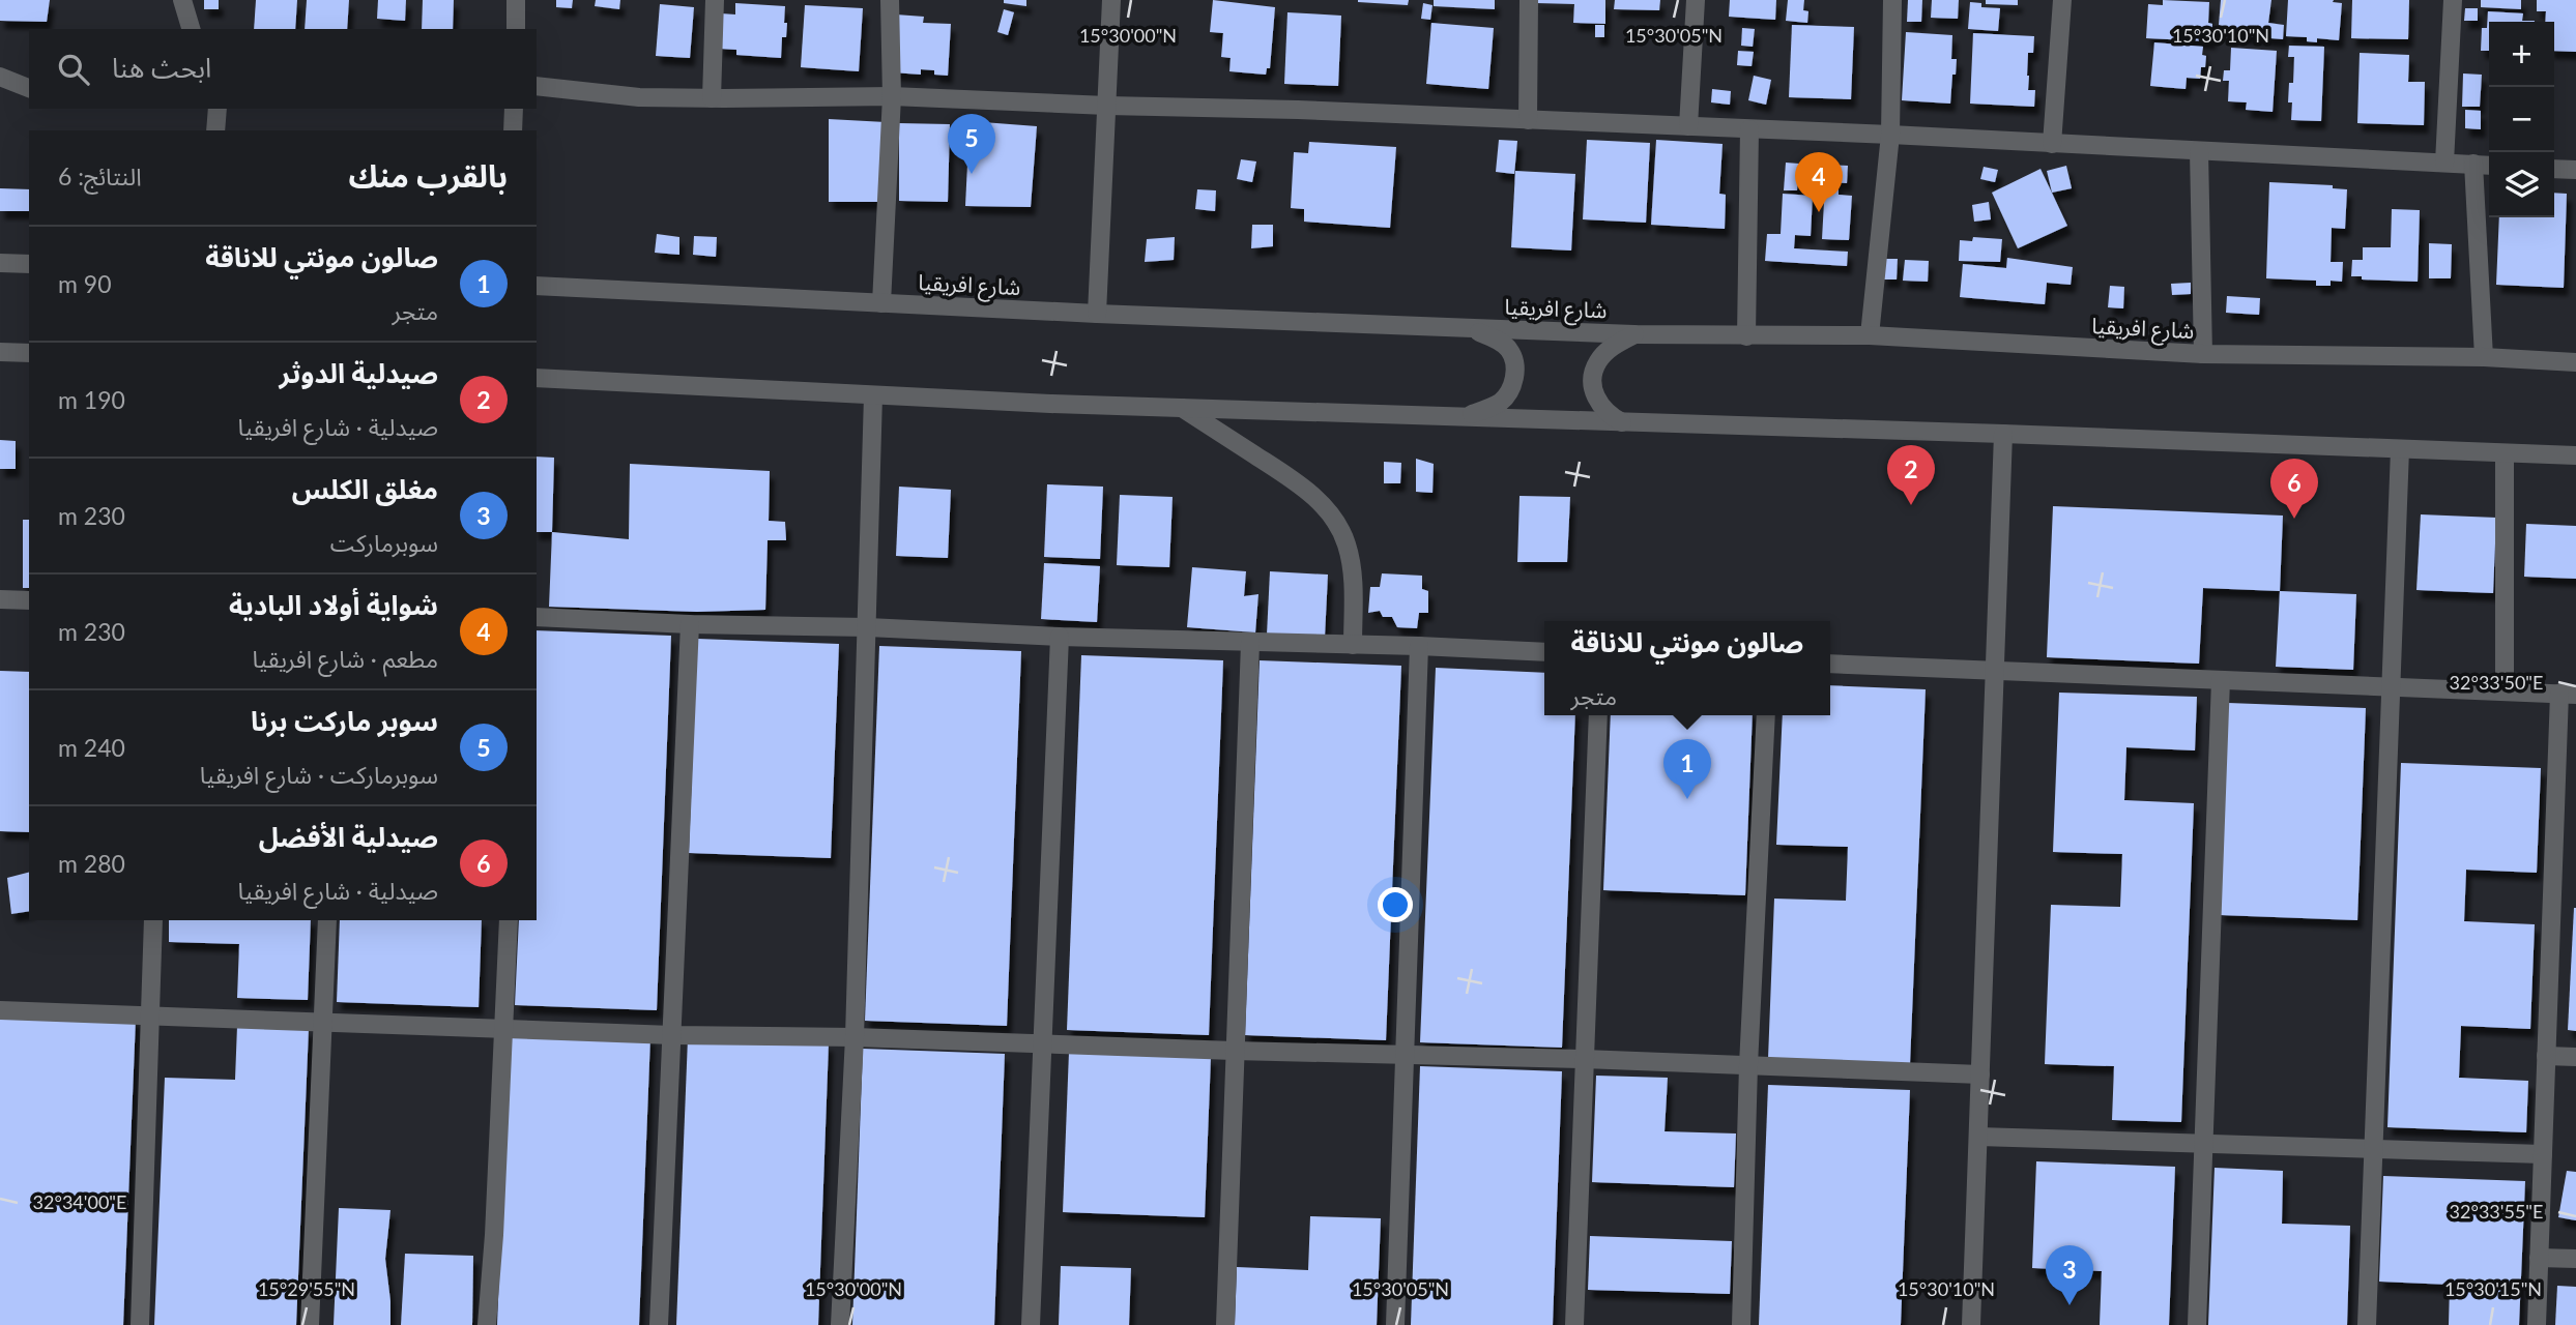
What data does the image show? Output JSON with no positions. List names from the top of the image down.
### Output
{
  "streets": {
    "street": ["شارع افريقيا"]
  },
  "page": {
    "map_buttons": ["+", "−"],
    "search": "ابحث هنا",
    "pins": [
      "5",
      "4",
      "2",
      "6",
      "1",
      "3"
    ],
    "heading": ["بالقرب منك", "النتائج: 6"],
    "list": [
      {
        "mark": "1",
        "name": "صالون مونتي للاناقة",
        "note": "متجر",
        "value": "90 m"
      },
      {
        "mark": "2",
        "name": "صيدلية الدوثر",
        "note": "صيدلية · شارع افريقيا",
        "value": "190 m"
      },
      {
        "mark": "3",
        "name": "مغلق الكلس",
        "note": "سوبرماركت",
        "value": "230 m"
      },
      {
        "mark": "4",
        "name": "شواية أولاد البادية",
        "note": "مطعم · شارع افريقيا",
        "value": "230 m"
      },
      {
        "mark": "5",
        "name": "سوبر ماركت برنا",
        "note": "سوبرماركت · شارع افريقيا",
        "value": "240 m"
      },
      {
        "mark": "6",
        "name": "صيدلية الأفضل",
        "note": "صيدلية · شارع افريقيا",
        "value": "280 m"
      }
    ],
    "popup": ["صالون مونتي للاناقة", "متجر"]
  },
  "coordinates": [
    "15°30'00\"N",
    "15°30'05\"N",
    "15°30'10\"N",
    "32°33'50\"E",
    "32°34'00\"E",
    "32°33'55\"E",
    "15°29'55\"N",
    "15°30'15\"N"
  ]
}
